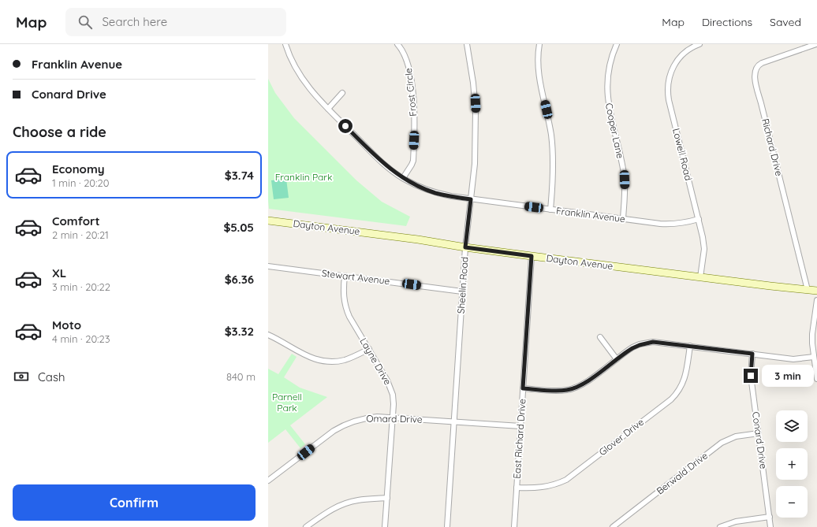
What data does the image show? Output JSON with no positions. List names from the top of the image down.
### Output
{
  "streets": {
    "main road": ["Dayton Avenue"],
    "street": [
      "Frost Circle",
      "Cooper Lane",
      "Richard Drive",
      "Lowell Road",
      "Franklin Avenue",
      "Stewart Avenue",
      "Sheelin Road",
      "Layne Drive",
      "Omard Drive",
      "Glover Drive",
      "East Richard Drive",
      "Conard Drive",
      "Berwald Drive"
    ]
  },
  "crossings": [
    ["Frost Circle", "Franklin Avenue"],
    ["Cooper Lane", "Franklin Avenue"],
    ["Richard Drive", "Dayton Avenue"],
    ["Lowell Road", "Franklin Avenue"],
    ["Lowell Road", "Dayton Avenue"],
    ["Franklin Avenue", "Sheelin Road"],
    ["Dayton Avenue", "Sheelin Road"],
    ["Dayton Avenue", "East Richard Drive"],
    ["Stewart Avenue", "Sheelin Road"],
    ["Stewart Avenue", "Layne Drive"],
    ["Sheelin Road", "Omard Drive"],
    ["Layne Drive", "Omard Drive"],
    ["Omard Drive", "East Richard Drive"],
    ["Glover Drive", "East Richard Drive"],
    ["Conard Drive", "Berwald Drive"]
  ],
  "parks": ["Franklin Park", "Parnell Park"],
  "page": {
    "header": "Map",
    "search": "Search here",
    "nav": ["Map", "Directions", "Saved"],
    "banner": ["Franklin Avenue", "Conard Drive"],
    "heading": "Choose a ride",
    "list": [
      {
        "name": "Economy",
        "note": "1 min · 20:20",
        "value": "$3.74"
      },
      {
        "name": "Comfort",
        "note": "2 min · 20:21",
        "value": "$5.05"
      },
      {
        "name": "XL",
        "note": "3 min · 20:22",
        "value": "$6.36"
      },
      {
        "name": "Moto",
        "note": "4 min · 20:23",
        "value": "$3.32"
      }
    ],
    "pay": ["Cash", "840 m"],
    "bubble": "3 min",
    "map_buttons": ["+", "−"],
    "buttons": "Confirm"
  }
}
